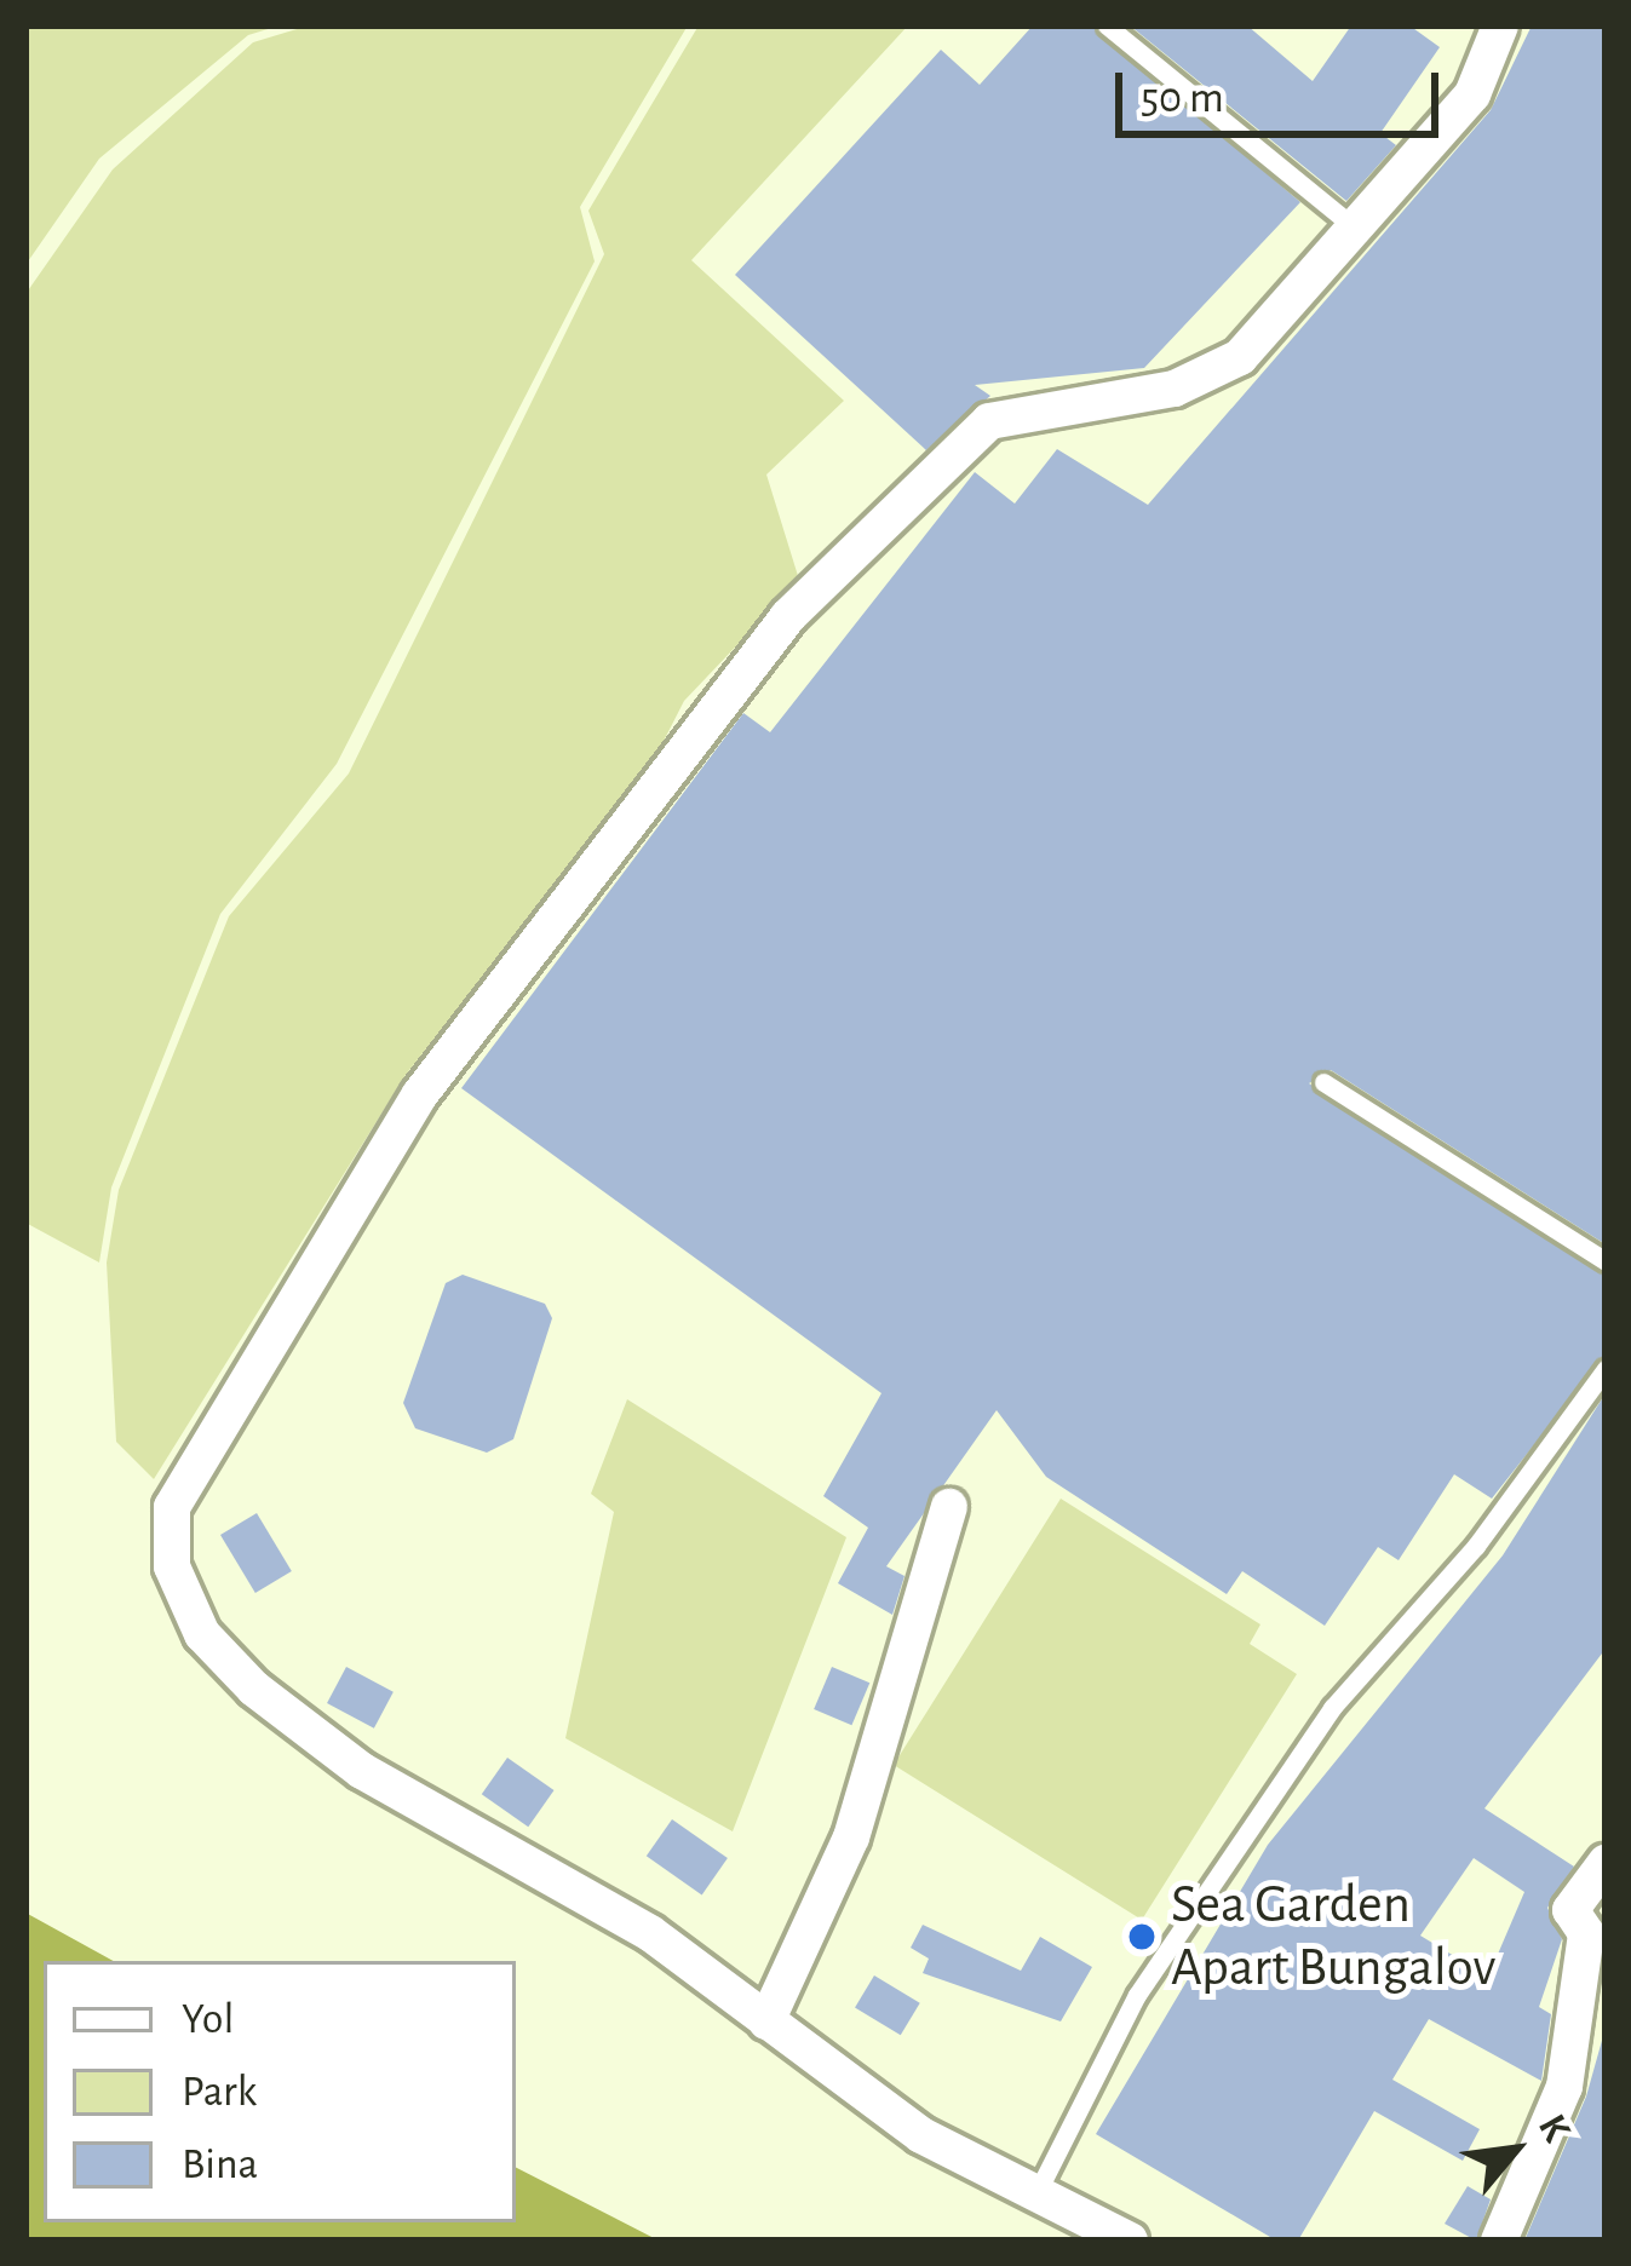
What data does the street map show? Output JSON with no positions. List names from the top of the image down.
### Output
{
  "places": ["Sea Garden Apart Bungalov"],
  "legend": ["Yol", "Park", "Bina"],
  "scale_bar": "50 m",
  "north": "top right"
}
